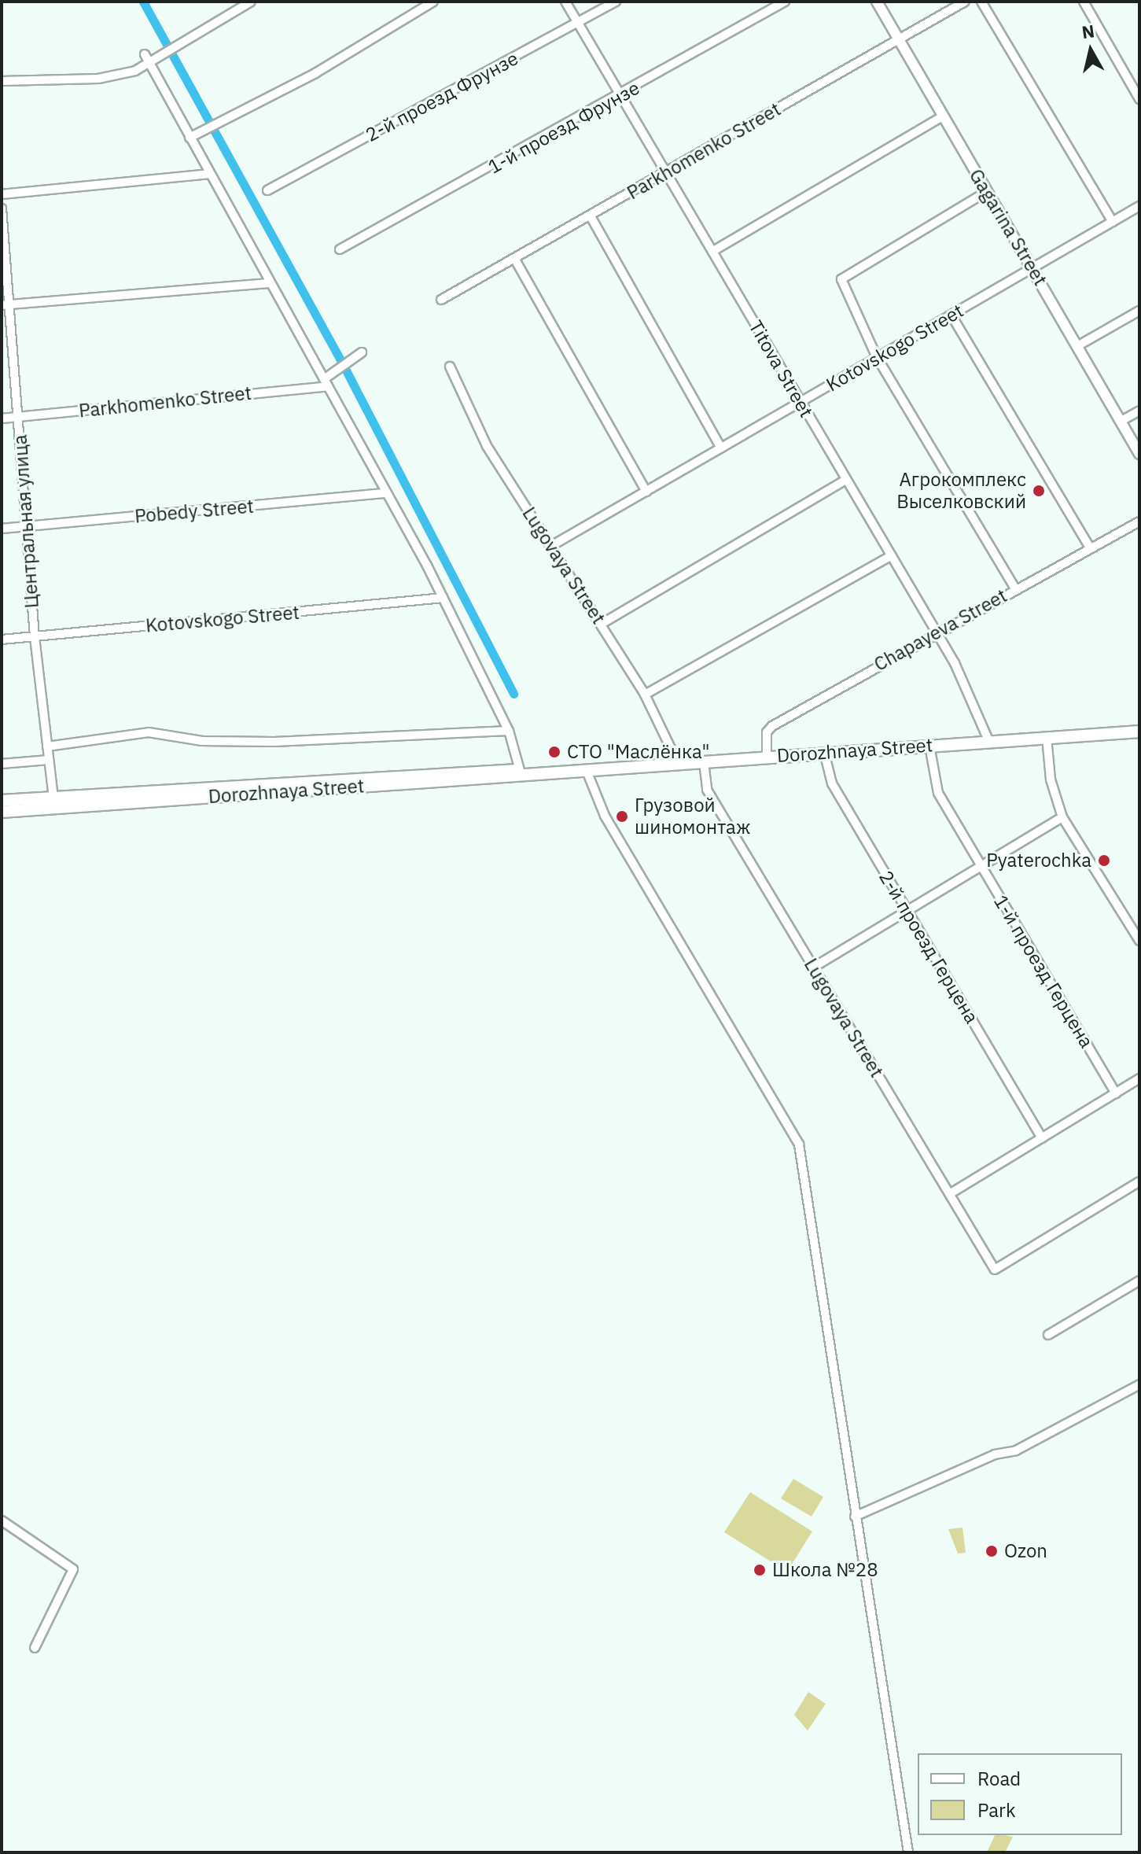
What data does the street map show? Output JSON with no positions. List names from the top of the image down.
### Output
{
  "streets": {
    "main road": ["Dorozhnaya Street"],
    "street": [
      "2-й проезд Фрунзе",
      "1-й проезд Фрунзе",
      "Parkhomenko Street",
      "Gagarina Street",
      "Kotovskogo Street",
      "Titova Street",
      "Pobedy Street",
      "Центральная улица",
      "Lugovaya Street",
      "Chapayeva Street",
      "2-й проезд Герцена",
      "1-й проезд Герцена"
    ]
  },
  "crossings": [
    ["2-й проезд Фрунзе", "Titova Street"],
    ["1-й проезд Фрунзе", "Titova Street"],
    ["Parkhomenko Street", "Gagarina Street"],
    ["Parkhomenko Street", "Titova Street"],
    ["Parkhomenko Street", "Центральная улица"],
    ["Gagarina Street", "Kotovskogo Street"],
    ["Kotovskogo Street", "Titova Street"],
    ["Kotovskogo Street", "Центральная улица"],
    ["Kotovskogo Street", "Lugovaya Street"],
    ["Titova Street", "Chapayeva Street"],
    ["Titova Street", "Dorozhnaya Street"],
    ["Pobedy Street", "Центральная улица"],
    ["Центральная улица", "Dorozhnaya Street"],
    ["Lugovaya Street", "Dorozhnaya Street"],
    ["Chapayeva Street", "Dorozhnaya Street"],
    ["Dorozhnaya Street", "2-й проезд Герцена"],
    ["Dorozhnaya Street", "1-й проезд Герцена"]
  ],
  "places": [
    "Агрокомплекс Выселковский",
    "СТО \"Маслёнка\"",
    "Грузовой шиномонтаж",
    "Pyaterochka",
    "Ozon",
    "Школа №28"
  ],
  "legend": ["Road", "Park"],
  "north": "top"
}
